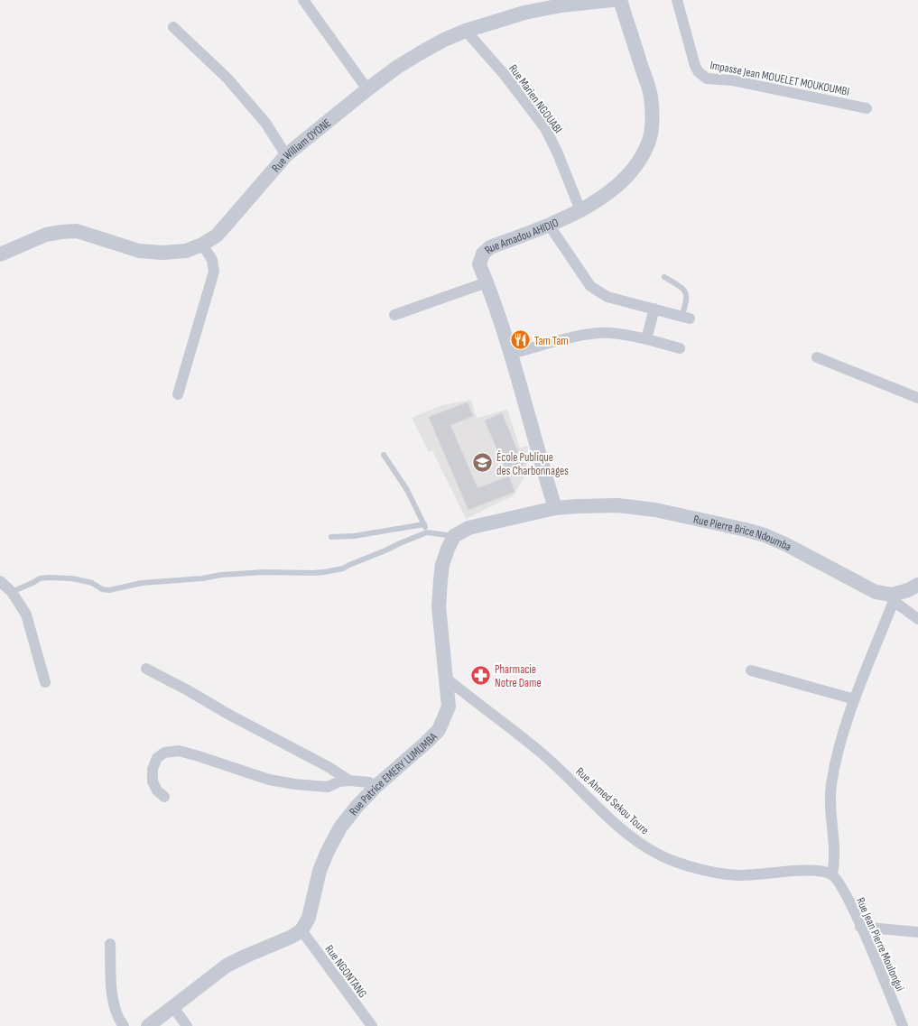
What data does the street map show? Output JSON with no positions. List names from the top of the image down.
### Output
{
  "streets": {
    "street": [
      "Impasse Jean MOUELET MOUKOUMBI",
      "Rue Marien NGOUABI",
      "Rue William OYONE",
      "Rue Amadou AHIDJO",
      "Rue Pierre Brice Ndoumba",
      "Rue Patrice EMERY LUMUMBA",
      "Rue Ahmed Sekou Toure",
      "Rue Jean Pierre Moulongui",
      "Rue NGONTANG"
    ]
  },
  "crossings": [
    ["Rue Marien NGOUABI", "Rue William OYONE"],
    ["Rue Marien NGOUABI", "Rue Amadou AHIDJO"],
    ["Rue Amadou AHIDJO", "Rue Pierre Brice Ndoumba"],
    ["Rue Patrice EMERY LUMUMBA", "Rue Ahmed Sekou Toure"],
    ["Rue Patrice EMERY LUMUMBA", "Rue NGONTANG"],
    ["Rue Ahmed Sekou Toure", "Rue Jean Pierre Moulongui"]
  ],
  "places": {
    "restaurant": ["Tam Tam"],
    "school or university": ["École Publique des Charbonnages"],
    "pharmacy": ["Pharmacie Notre Dame"]
  }
}
